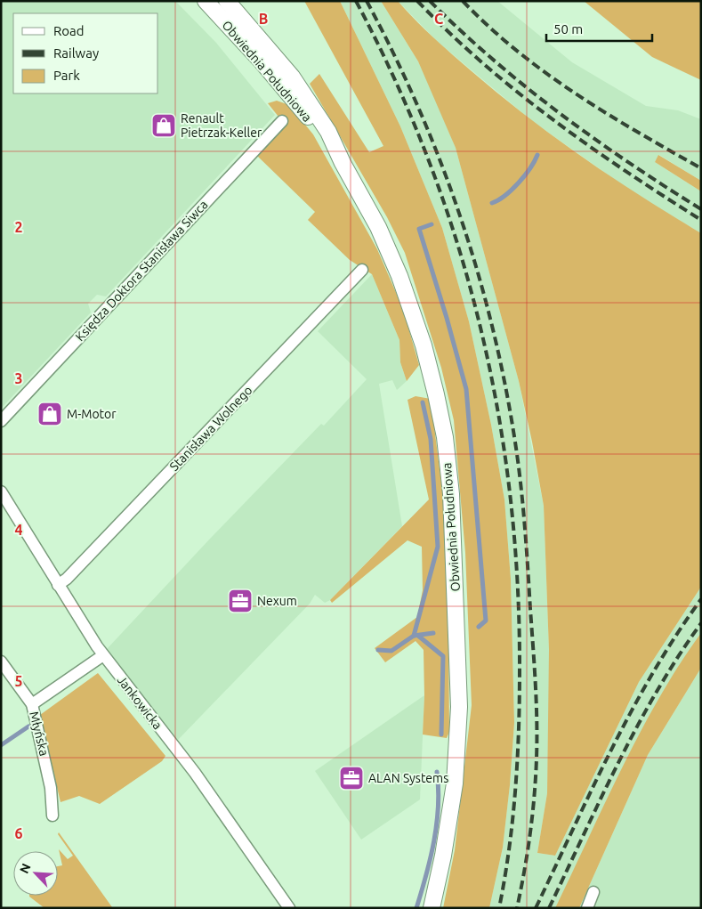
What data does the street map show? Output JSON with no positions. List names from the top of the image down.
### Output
{
  "streets": {
    "main road": ["Obwiednia Południowa"],
    "street": [
      "Księdza Doktora Stanisława Siwca",
      "Stanisława Wolnego",
      "Jankowicka",
      "Młyńska"
    ]
  },
  "crossings": [
    ["Stanisława Wolnego", "Jankowicka"]
  ],
  "places": {
    "shop": ["Renault Pietrzak-Keller", "M-Motor"],
    "office": ["Nexum", "ALAN Systems"]
  },
  "legend": ["Road", "Railway", "Park"],
  "scale_bar": "50 m",
  "north": "top left",
  "grid": {
    "columns": ["B", "C"],
    "rows": [
      "2",
      "3",
      "4",
      "5",
      "6"
    ]
  }
}
